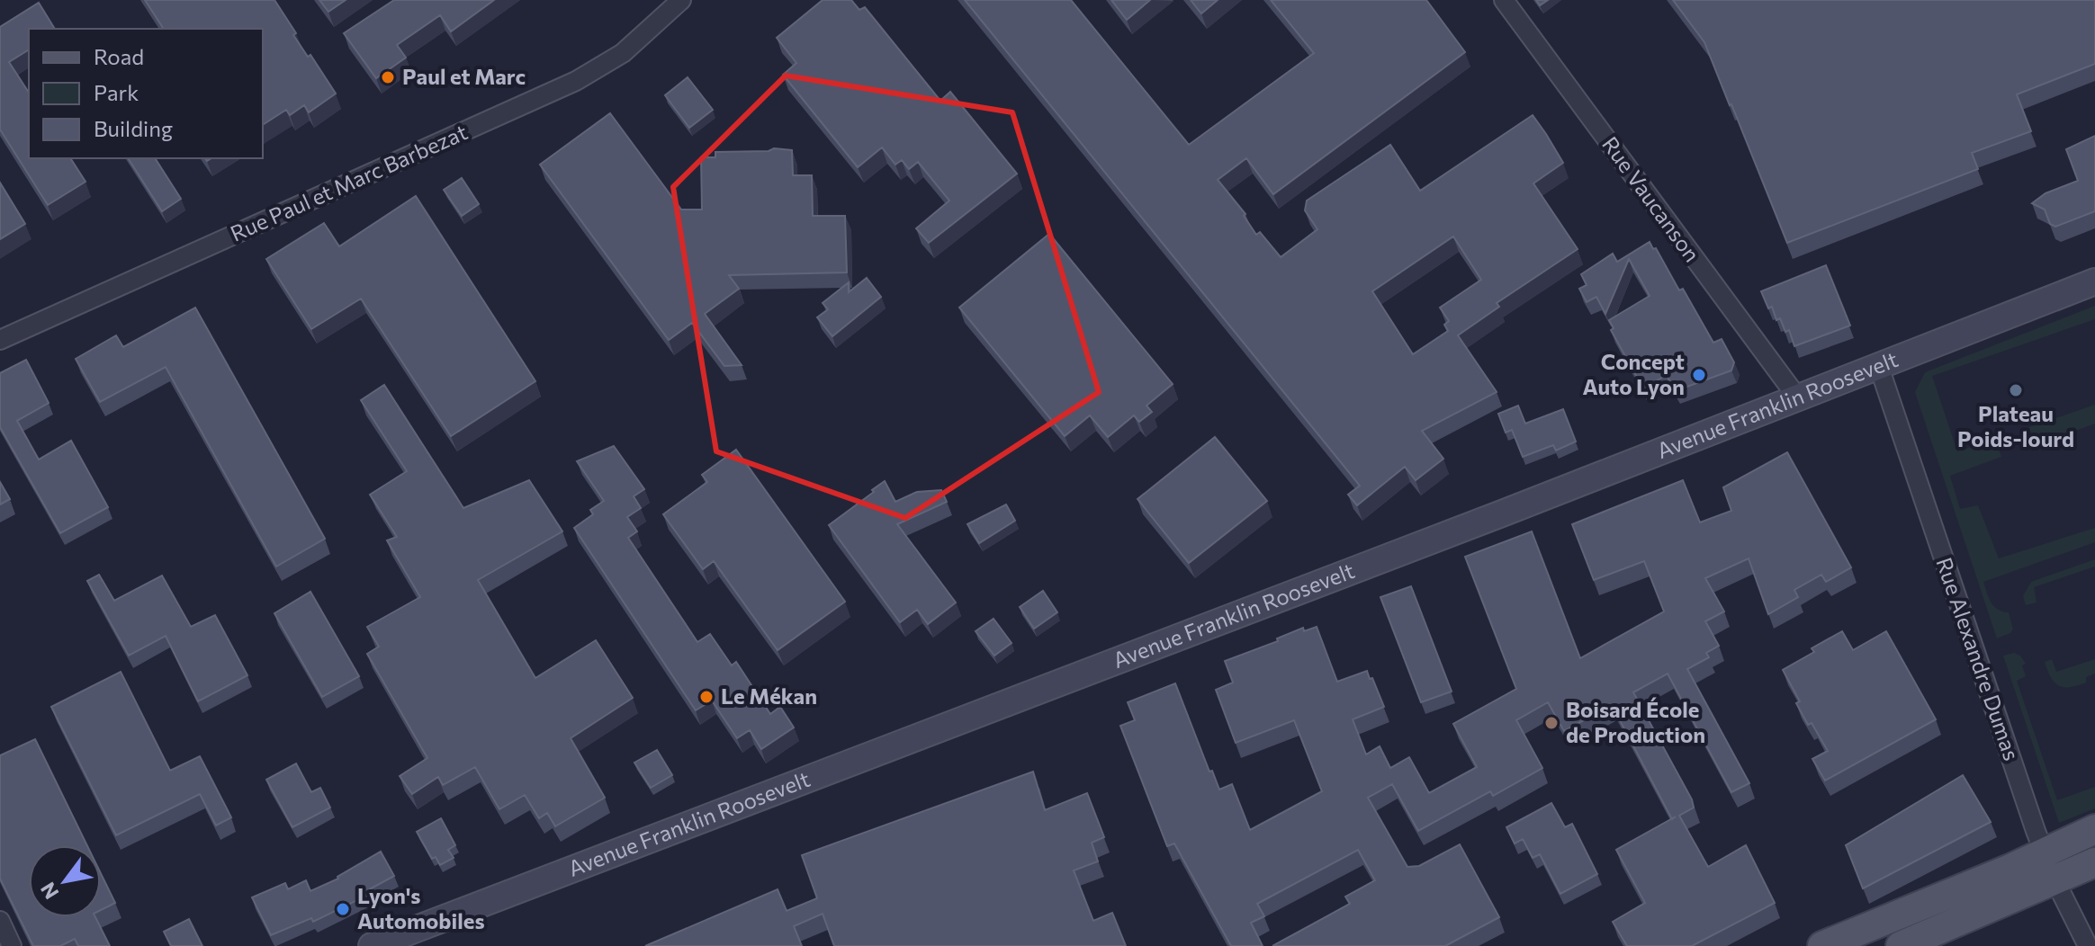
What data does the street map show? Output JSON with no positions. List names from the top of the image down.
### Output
{
  "streets": {
    "street": [
      "Rue Paul et Marc Barbezat",
      "Rue Vaucanson",
      "Avenue Franklin Roosevelt",
      "Rue Alexandre Dumas"
    ]
  },
  "crossings": [
    ["Rue Vaucanson", "Avenue Franklin Roosevelt"],
    ["Avenue Franklin Roosevelt", "Rue Alexandre Dumas"]
  ],
  "places": [
    "Paul et Marc",
    "Concept Auto Lyon",
    "Plateau Poids-lourd",
    "Le Mékan",
    "Boisard École de Production",
    "Lyon's Automobiles"
  ],
  "legend": ["Road", "Park", "Building"],
  "north": "bottom left"
}
